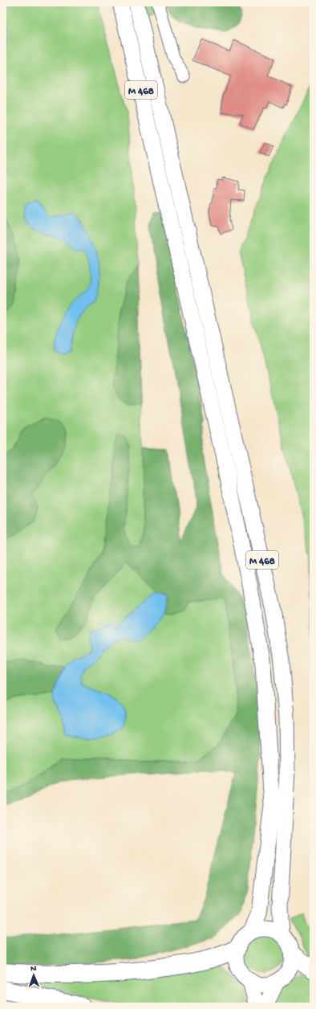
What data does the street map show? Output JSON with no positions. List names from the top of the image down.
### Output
{
  "streets": {
    "main road": ["M 468"]
  },
  "north": "top"
}
